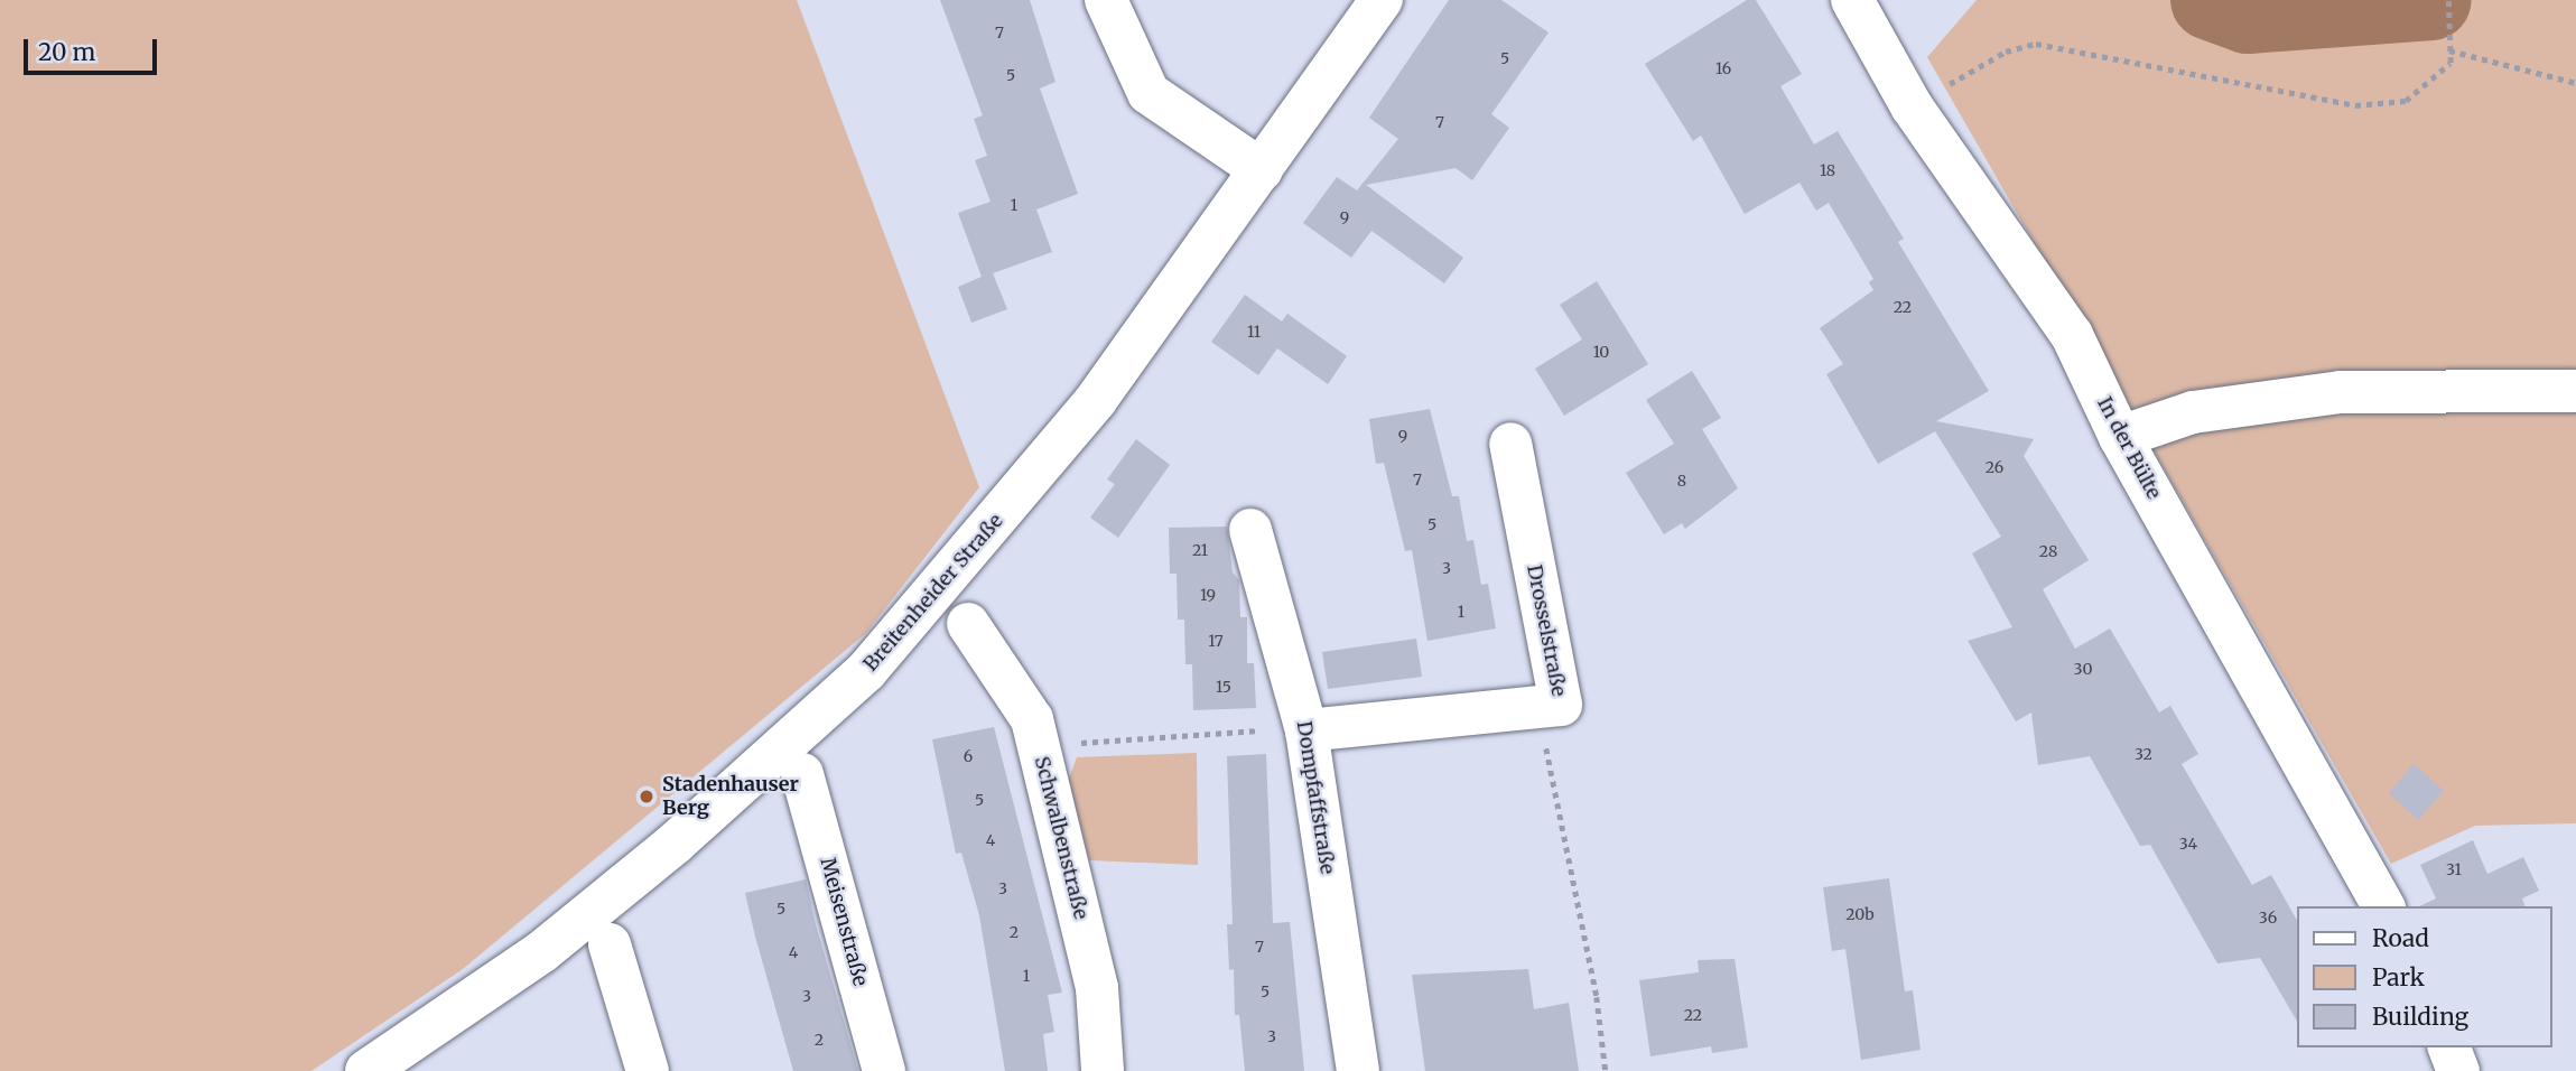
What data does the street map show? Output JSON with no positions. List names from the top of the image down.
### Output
{
  "streets": {
    "street": [
      "In der Bülte",
      "Breitenheider Straße",
      "Drosselstraße",
      "Dompfaffstraße",
      "Schwalbenstraße",
      "Meisenstraße"
    ]
  },
  "crossings": [
    ["Drosselstraße", "Dompfaffstraße"]
  ],
  "places": ["Stadenhauser Berg"],
  "house_numbers": [
    "7",
    "5",
    "16",
    "5",
    "7",
    "18",
    "1",
    "9",
    "22",
    "11",
    "10",
    "9",
    "26",
    "7",
    "8",
    "5",
    "21",
    "28",
    "3",
    "19",
    "1",
    "17",
    "30",
    "15",
    "32",
    "6",
    "5",
    "4",
    "34",
    "31",
    "3",
    "5",
    "20b",
    "36",
    "2",
    "7",
    "4",
    "1",
    "5",
    "3",
    "22",
    "3",
    "2"
  ],
  "legend": ["Road", "Park", "Building"],
  "scale_bar": "20 m"
}
